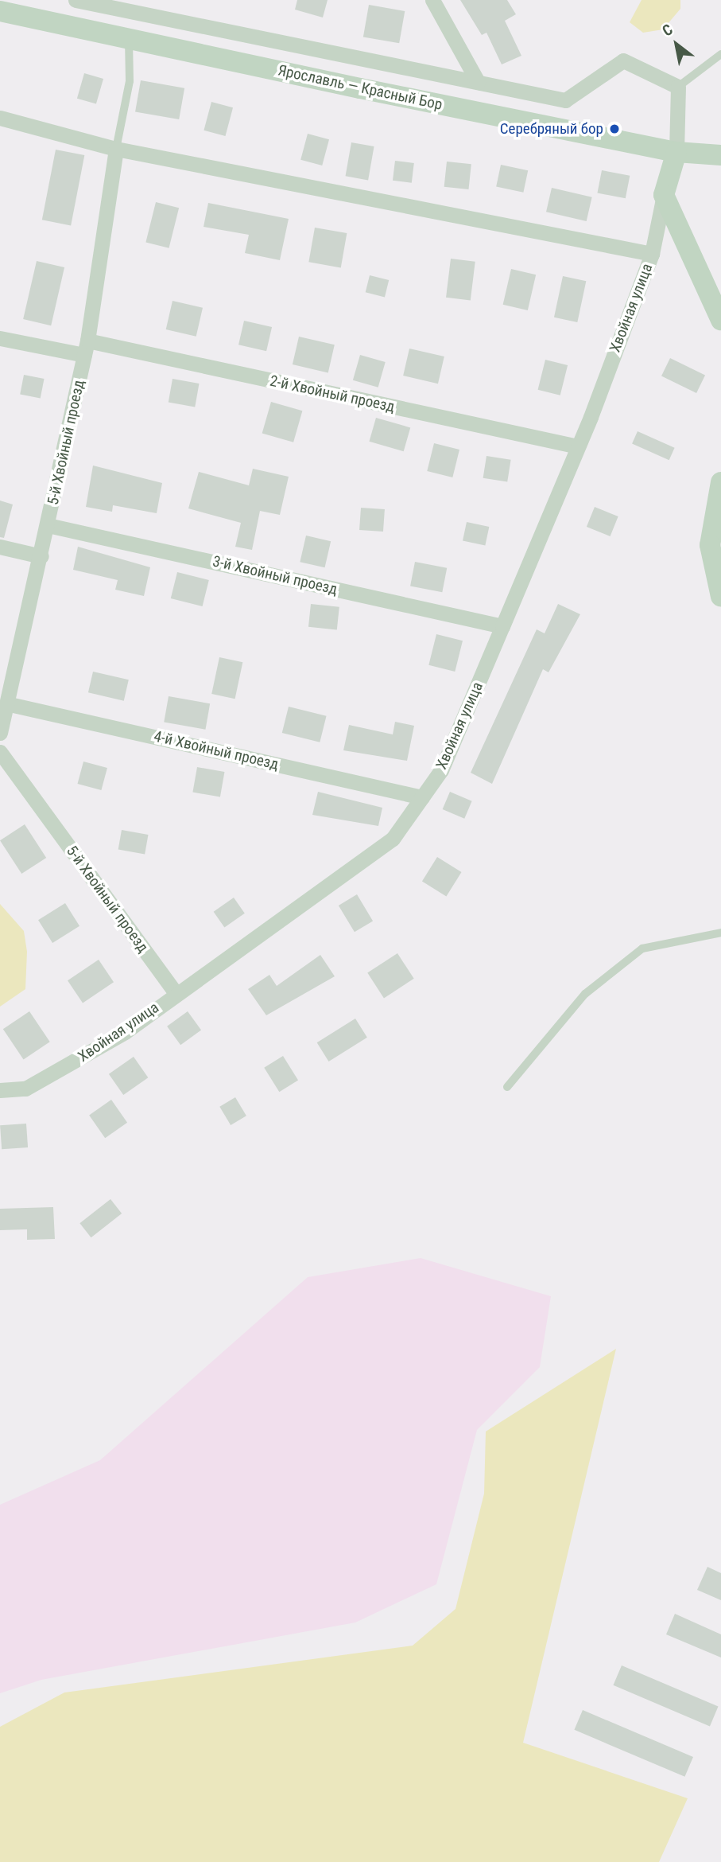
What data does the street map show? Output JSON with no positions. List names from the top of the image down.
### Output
{
  "streets": {
    "street": [
      "Ярославль — Красный Бор",
      "Хвойная улица",
      "2-й Хвойный проезд",
      "5-й Хвойный проезд",
      "3-й Хвойный проезд",
      "4-й Хвойный проезд"
    ]
  },
  "crossings": [
    ["Хвойная улица", "2-й Хвойный проезд"],
    ["Хвойная улица", "5-й Хвойный проезд"],
    ["Хвойная улица", "3-й Хвойный проезд"],
    ["Хвойная улица", "4-й Хвойный проезд"],
    ["2-й Хвойный проезд", "5-й Хвойный проезд"],
    ["5-й Хвойный проезд", "3-й Хвойный проезд"],
    ["5-й Хвойный проезд", "4-й Хвойный проезд"]
  ],
  "places": ["Серебряный бор"],
  "north": "top left"
}
